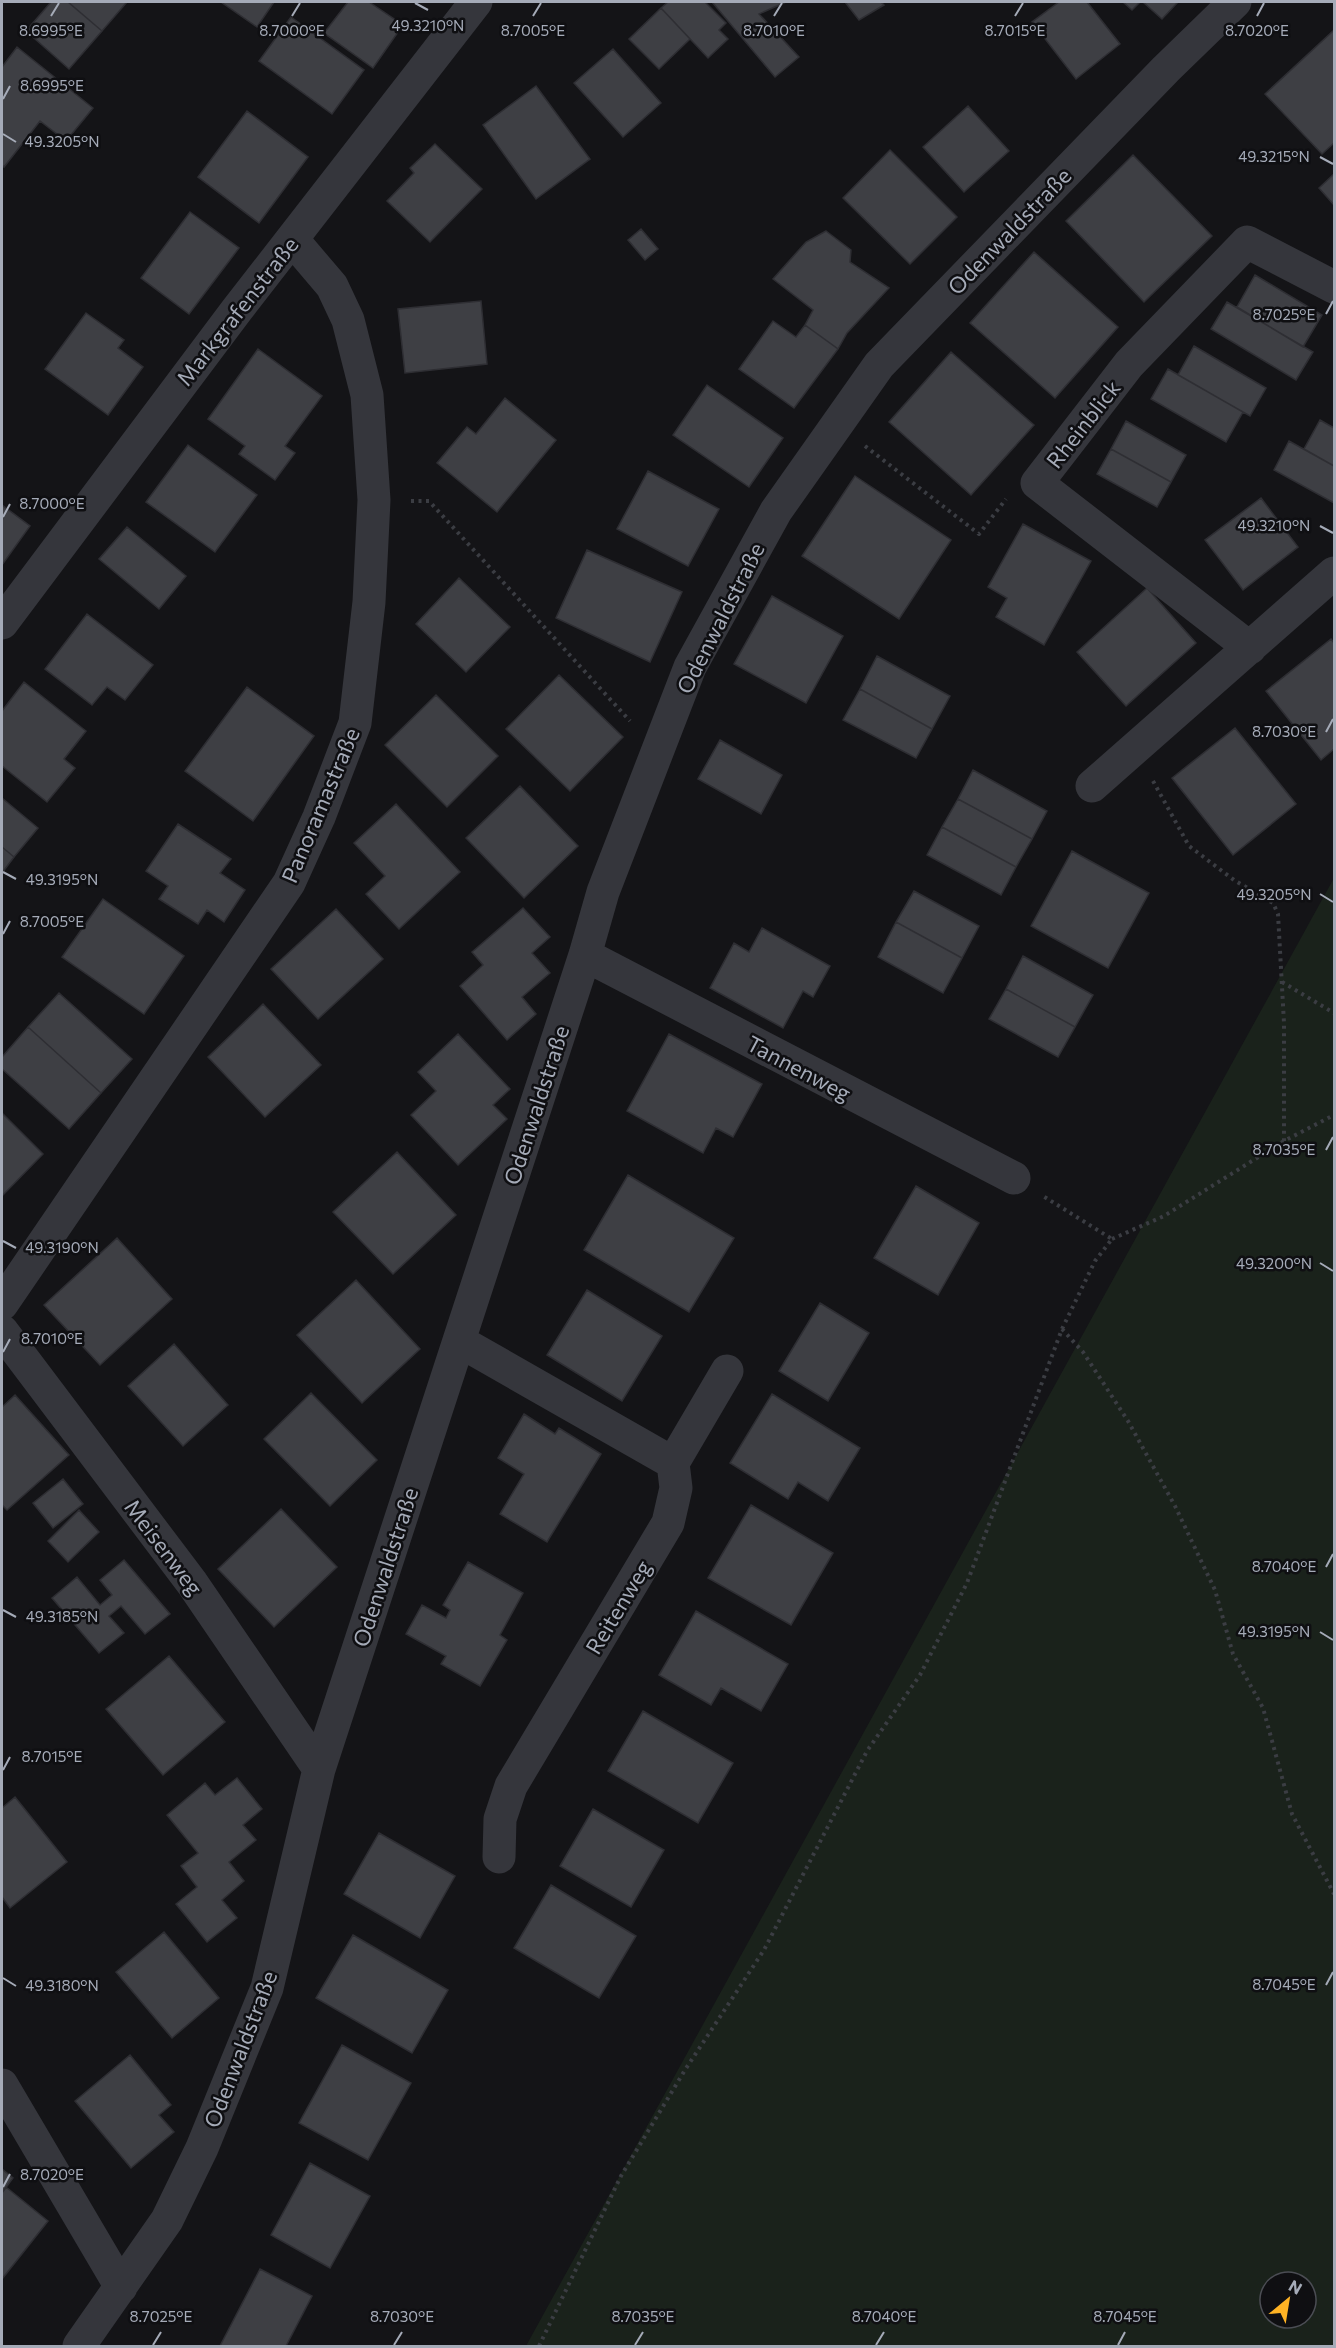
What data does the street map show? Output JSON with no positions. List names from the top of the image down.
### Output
{
  "streets": {
    "street": [
      "Odenwaldstraße",
      "Markgrafenstraße",
      "Rheinblick",
      "Panoramastraße",
      "Tannenweg",
      "Meisenweg",
      "Reitenweg"
    ]
  },
  "crossings": [
    ["Odenwaldstraße", "Tannenweg"],
    ["Odenwaldstraße", "Meisenweg"],
    ["Markgrafenstraße", "Panoramastraße"]
  ],
  "north": "top right",
  "coordinates": [
    "49.3210°N",
    "8.6995°E",
    "8.7015°E",
    "8.7000°E",
    "8.7005°E",
    "8.7010°E",
    "8.7020°E",
    "49.3205°N",
    "49.3215°N",
    "8.7025°E",
    "8.7030°E",
    "49.3195°N",
    "8.7035°E",
    "49.3190°N",
    "49.3200°N",
    "8.7040°E",
    "49.3185°N",
    "8.7045°E",
    "49.3180°N"
  ]
}
